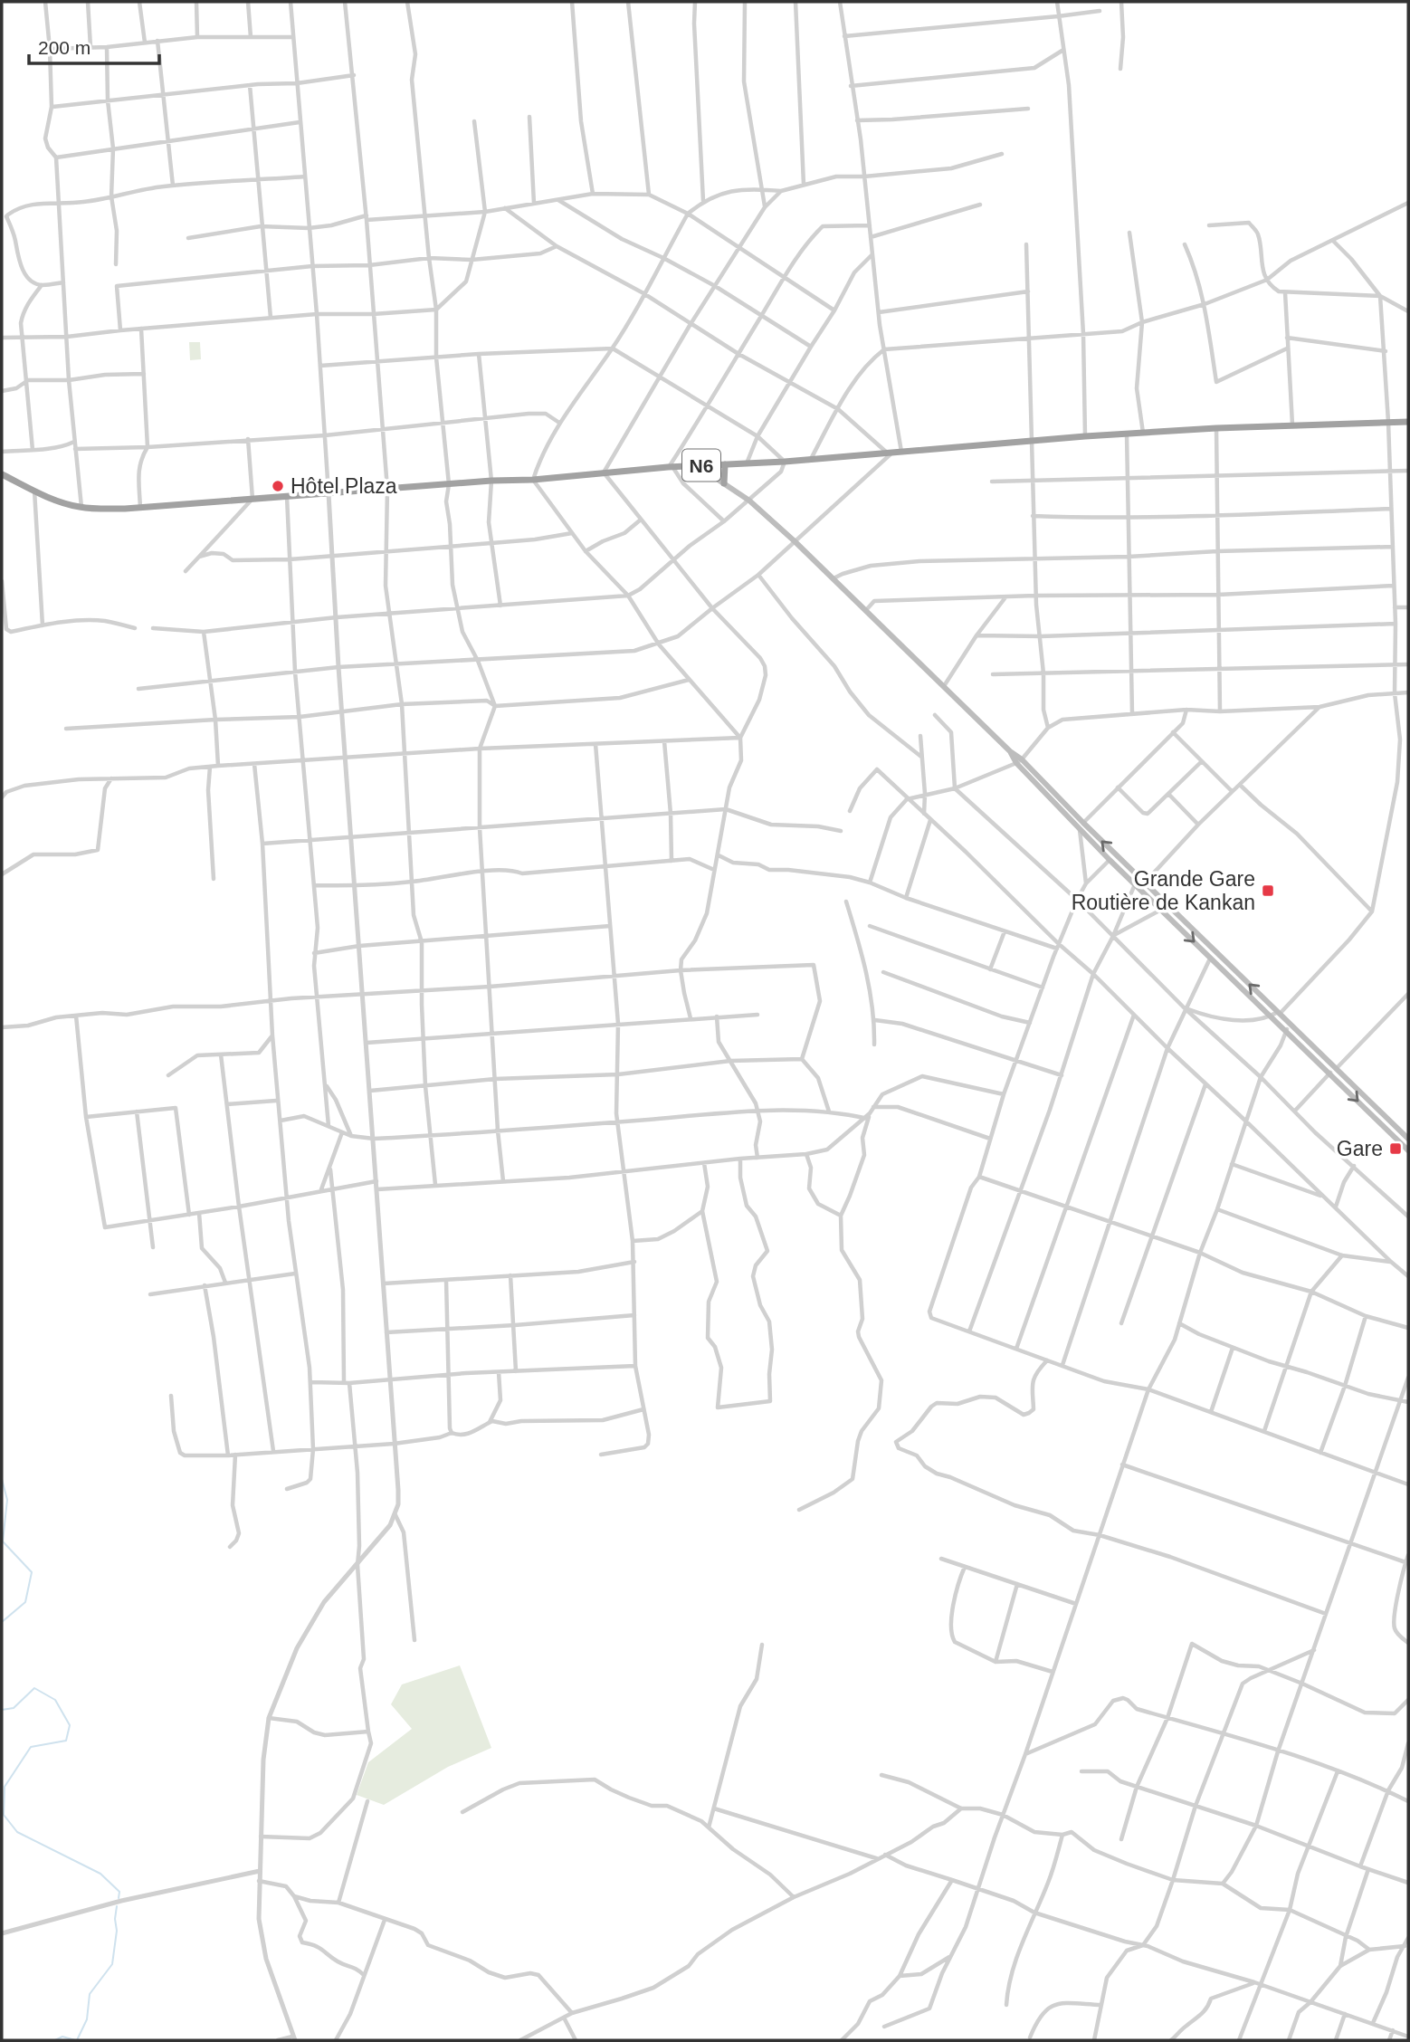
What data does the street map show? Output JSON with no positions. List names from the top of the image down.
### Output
{
  "streets": {
    "highway": ["N6"]
  },
  "places": {
    "other": ["Hôtel Plaza"],
    "transit": ["Grande Gare Routière de Kankan", "Gare"]
  },
  "scale_bar": "200 m"
}
